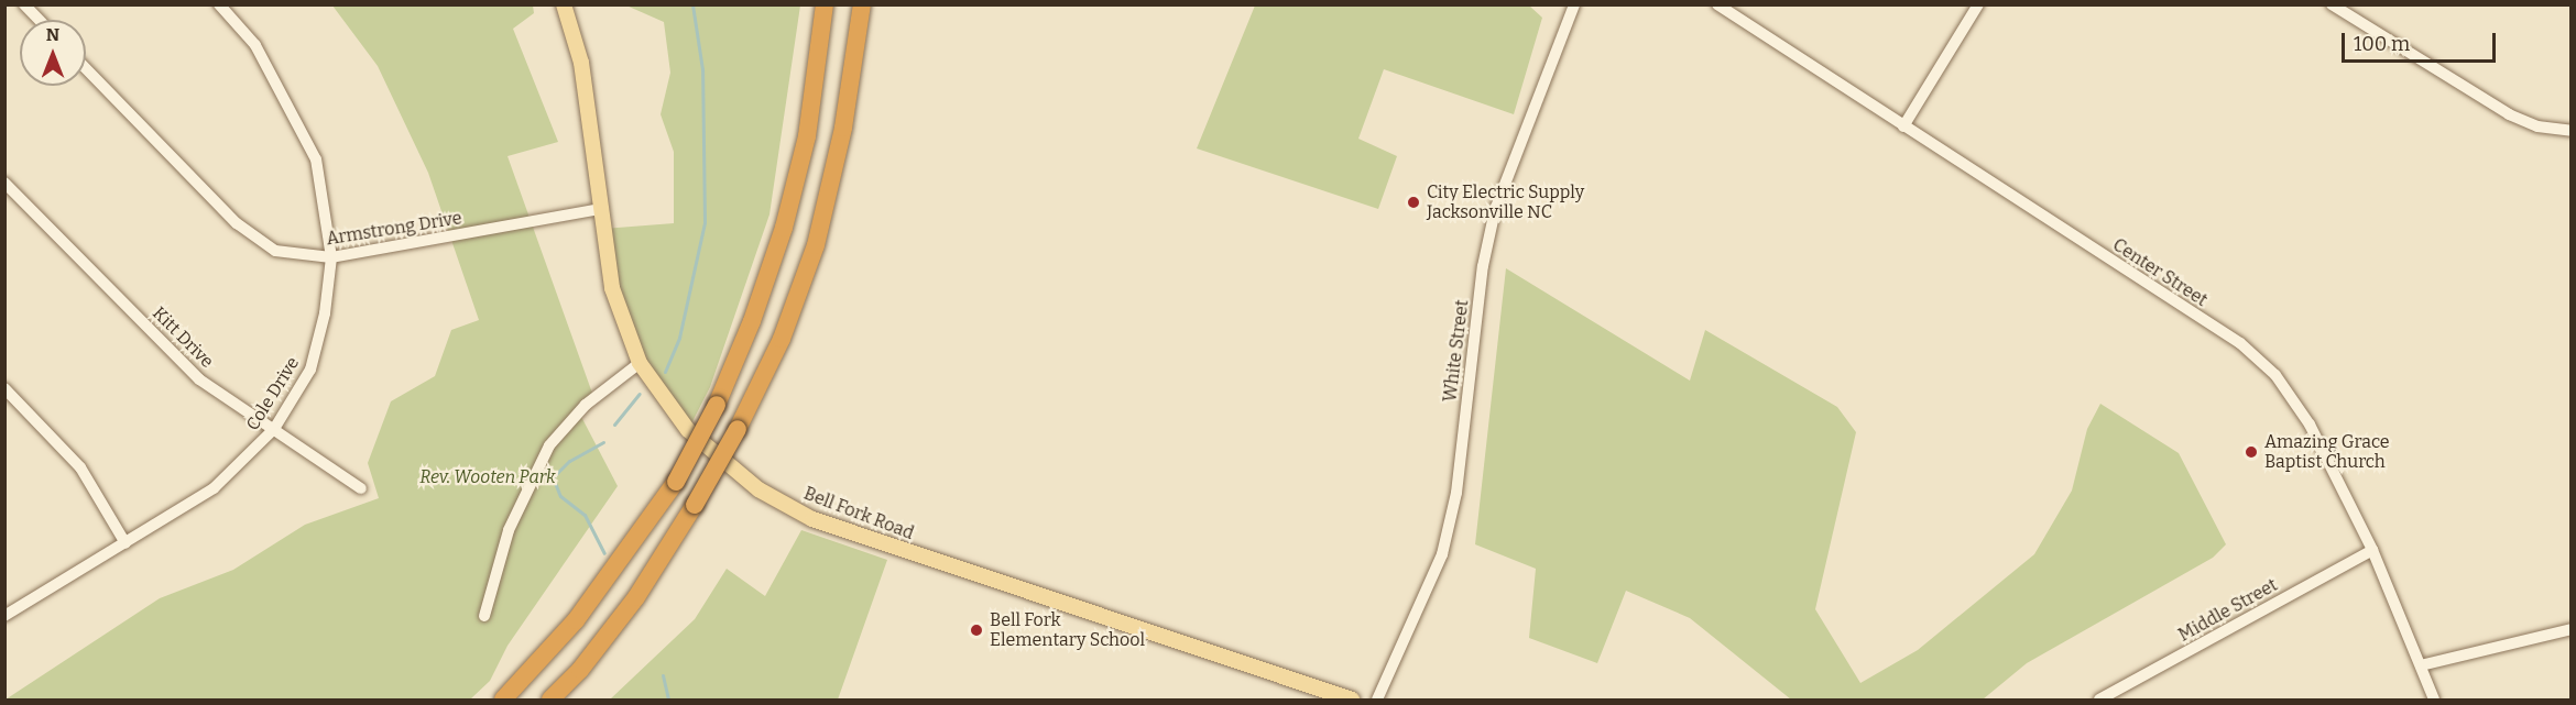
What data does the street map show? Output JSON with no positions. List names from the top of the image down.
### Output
{
  "streets": {
    "main road": ["Bell Fork Road"],
    "street": [
      "Armstrong Drive",
      "Center Street",
      "Kitt Drive",
      "White Street",
      "Cole Drive",
      "Middle Street"
    ]
  },
  "crossings": [
    ["Armstrong Drive", "Cole Drive"],
    ["Armstrong Drive", "Bell Fork Road"],
    ["Center Street", "Middle Street"],
    ["Kitt Drive", "Cole Drive"]
  ],
  "parks": ["Rev. Wooten Park"],
  "places": ["City Electric Supply Jacksonville NC", "Amazing Grace Baptist Church", "Bell Fork Elementary School"],
  "scale_bar": "100 m",
  "north": "top"
}
